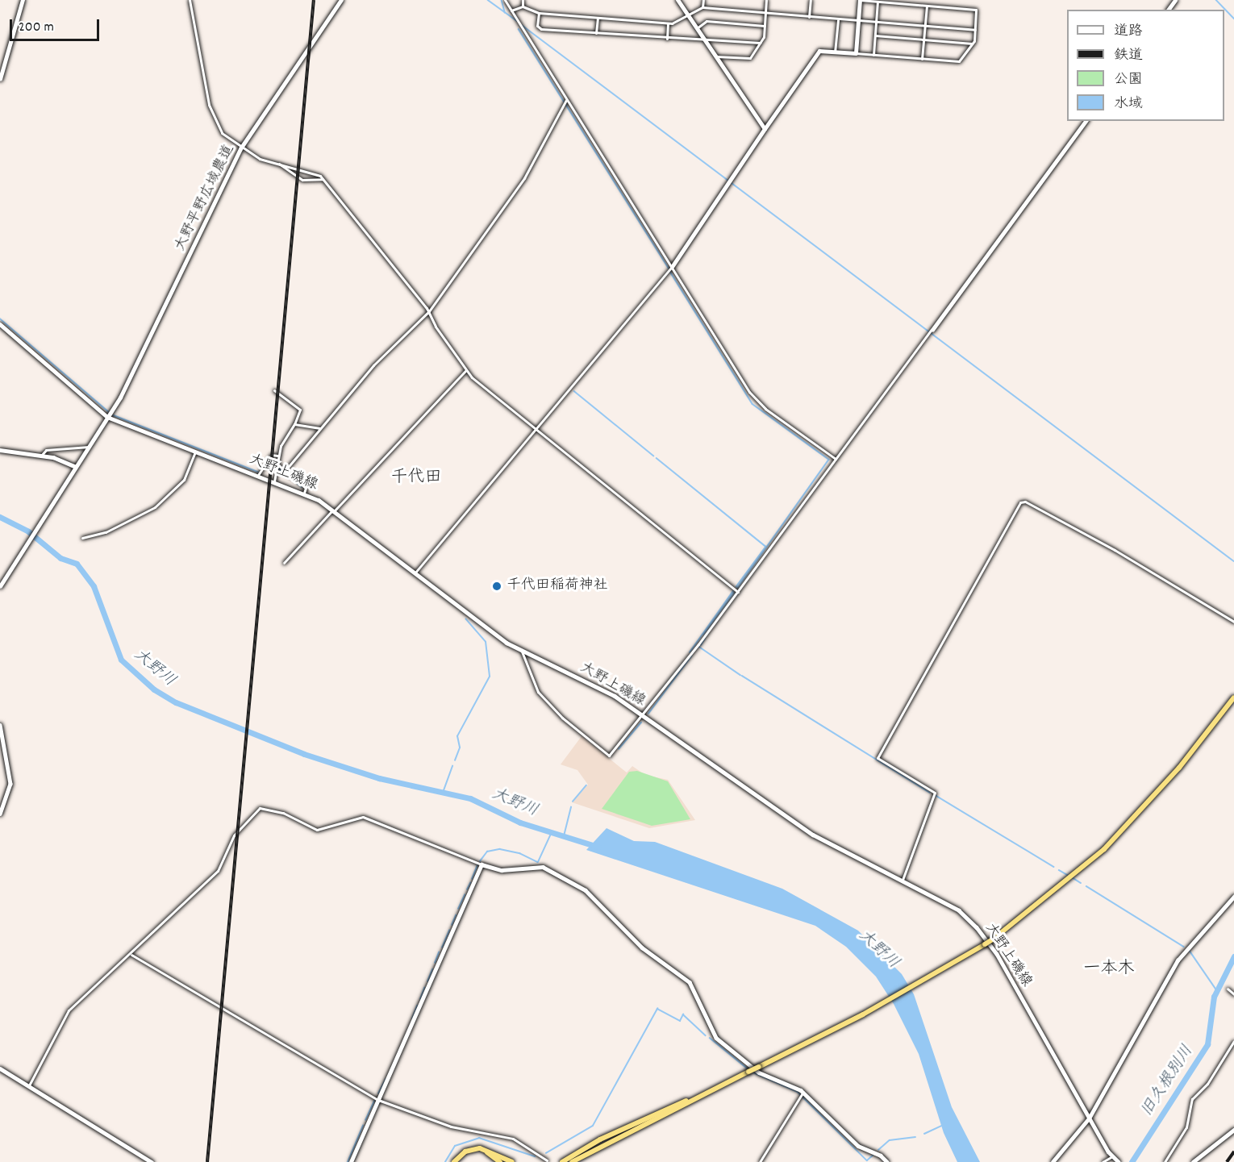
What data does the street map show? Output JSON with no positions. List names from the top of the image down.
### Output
{
  "streets": {
    "street": ["大野平野広域農道", "大野上磯線"]
  },
  "crossings": [
    ["大野平野広域農道", "大野上磯線"]
  ],
  "districts": ["千代田", "一本木"],
  "water": ["大野川", "旧久根別川"],
  "places": ["千代田稲荷神社"],
  "legend": [
    "道路",
    "鉄道",
    "公園",
    "水域"
  ],
  "scale_bar": "200 m"
}
